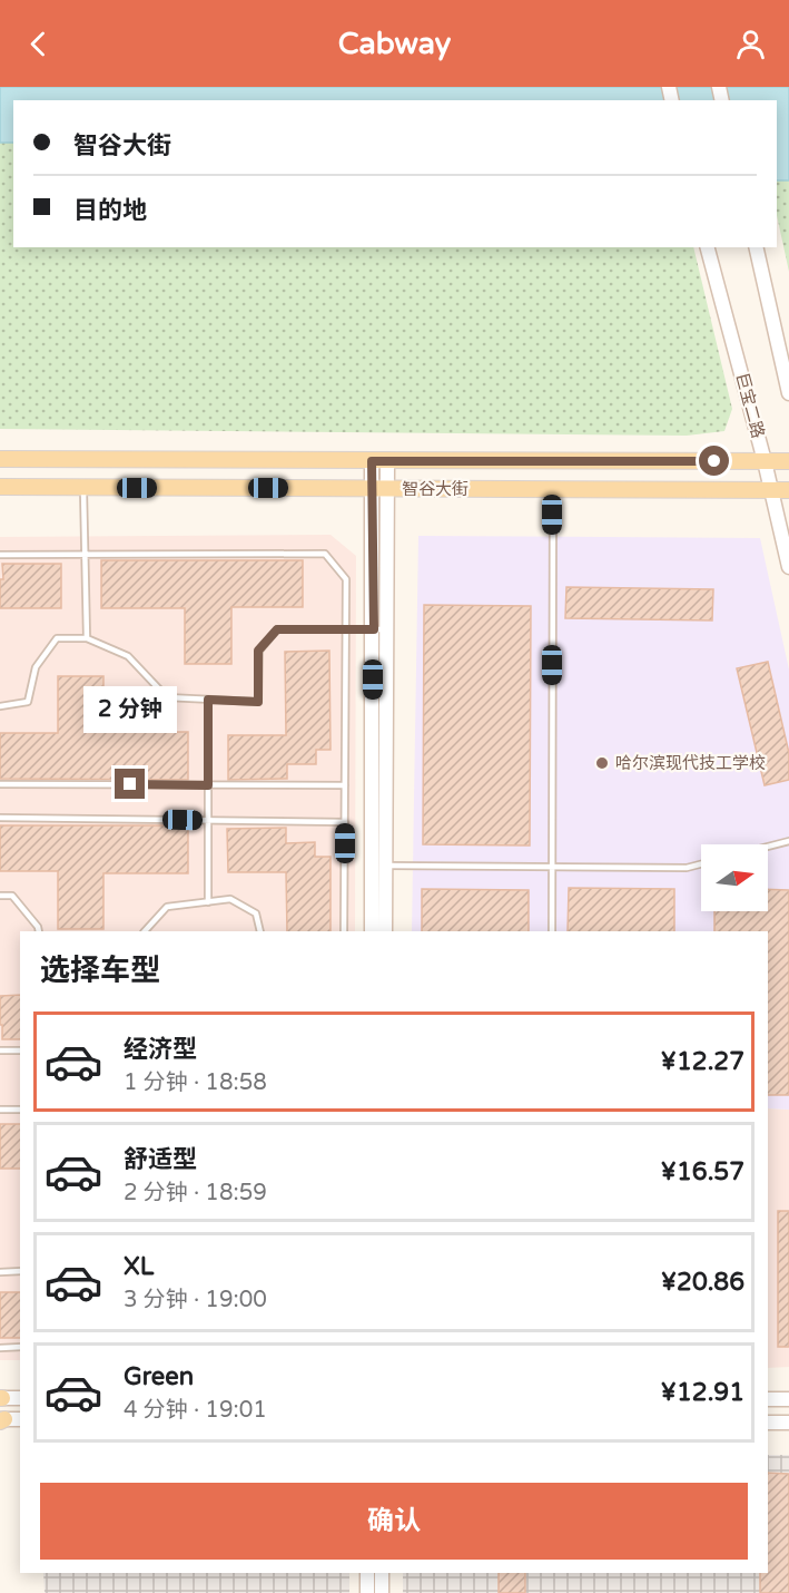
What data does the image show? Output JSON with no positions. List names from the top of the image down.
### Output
{
  "streets": {
    "main road": ["智谷大街"],
    "street": ["巨宝二路"]
  },
  "crossings": [
    ["巨宝二路", "智谷大街"]
  ],
  "places": ["哈尔滨现代技工学校"],
  "north": "right",
  "page": {
    "header": "Cabway",
    "banner": ["智谷大街", "目的地"],
    "bubble": "2 分钟",
    "heading": "选择车型",
    "list": [
      {
        "name": "经济型",
        "note": "1 分钟 · 18:58",
        "value": "¥12.27"
      },
      {
        "name": "舒适型",
        "note": "2 分钟 · 18:59",
        "value": "¥16.57"
      },
      {
        "name": "XL",
        "note": "3 分钟 · 19:00",
        "value": "¥20.86"
      },
      {
        "name": "Green",
        "note": "4 分钟 · 19:01",
        "value": "¥12.91"
      }
    ],
    "buttons": "确认"
  }
}
